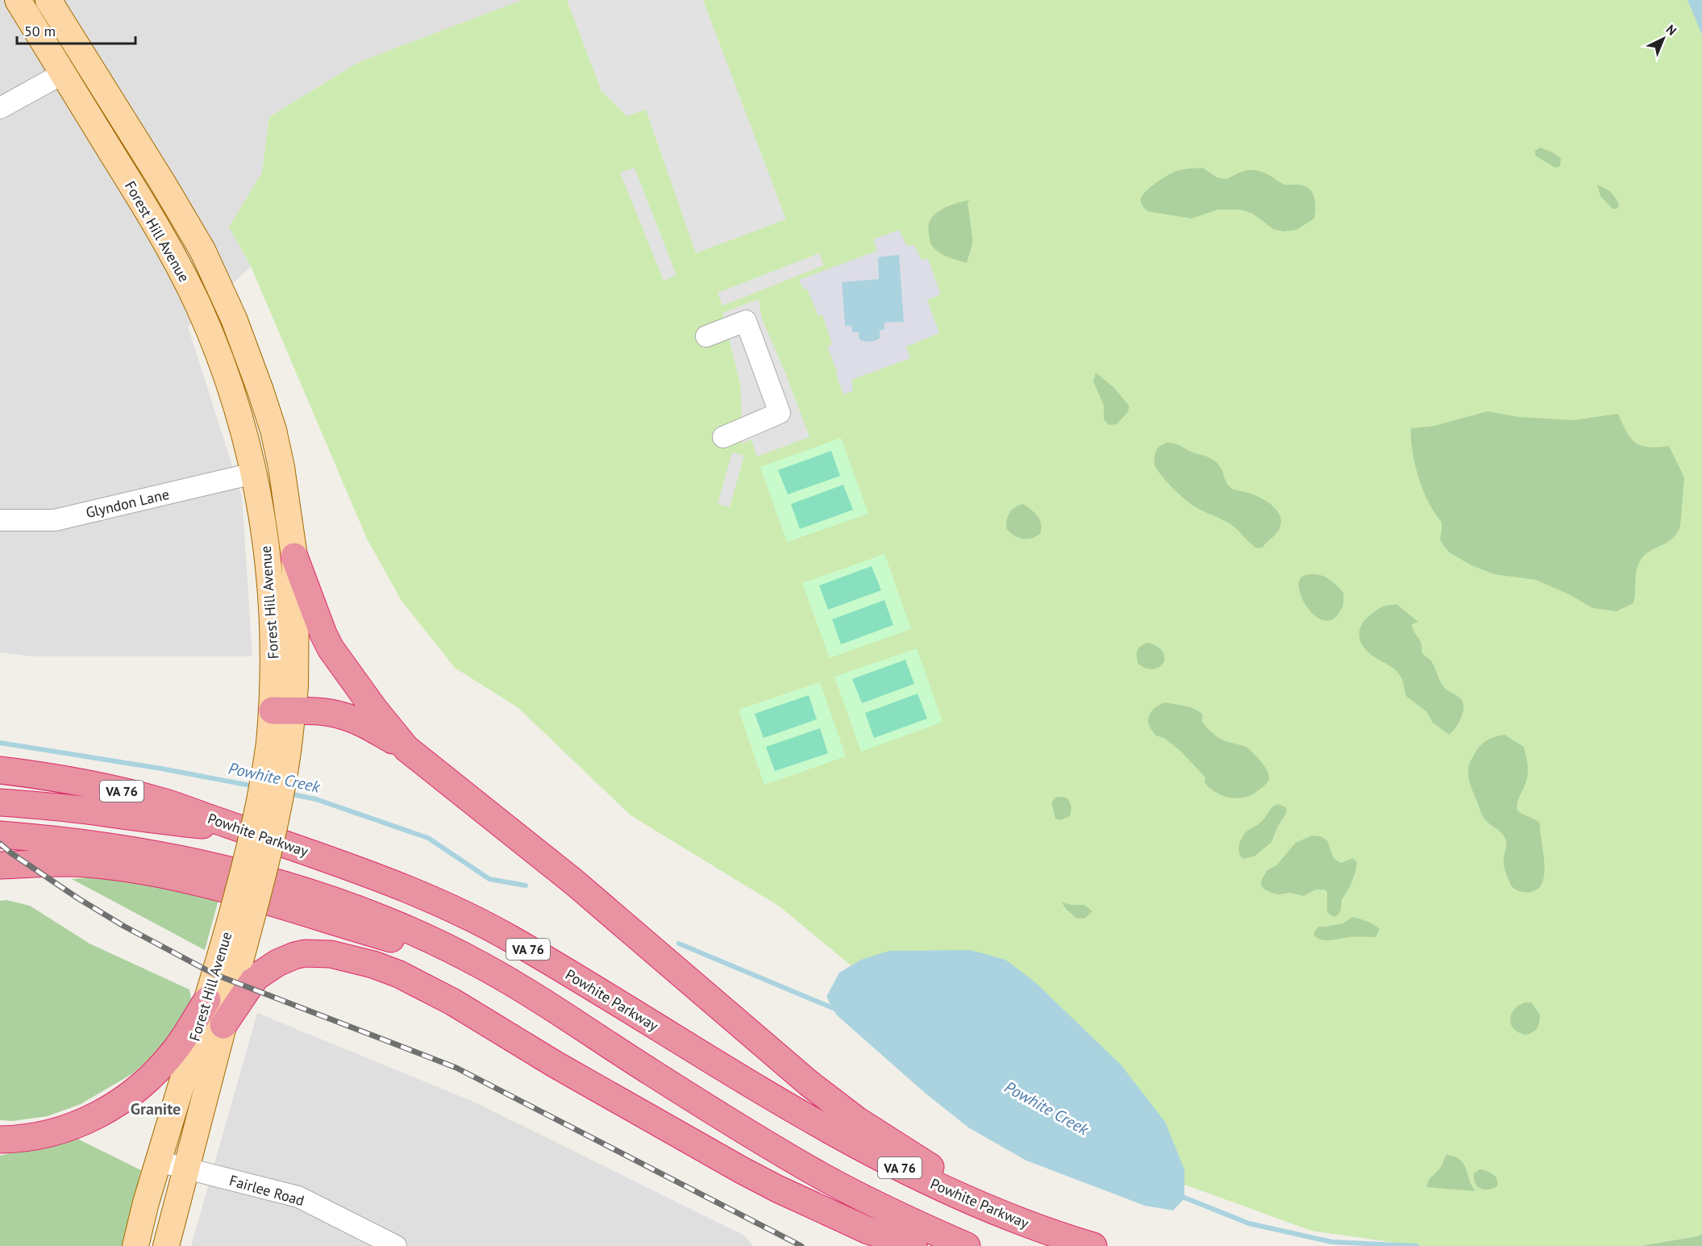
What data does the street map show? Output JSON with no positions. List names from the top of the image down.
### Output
{
  "streets": {
    "highway": ["VA 76", "Powhite Parkway"],
    "main road": ["Forest Hill Avenue"],
    "street": ["Glyndon Lane", "Fairlee Road"]
  },
  "crossings": [
    ["Forest Hill Avenue", "Glyndon Lane"],
    ["Forest Hill Avenue", "Fairlee Road"],
    ["VA 76", "Powhite Parkway"]
  ],
  "districts": ["Granite"],
  "water": ["Powhite Creek"],
  "scale_bar": "50 m",
  "north": "top right"
}
